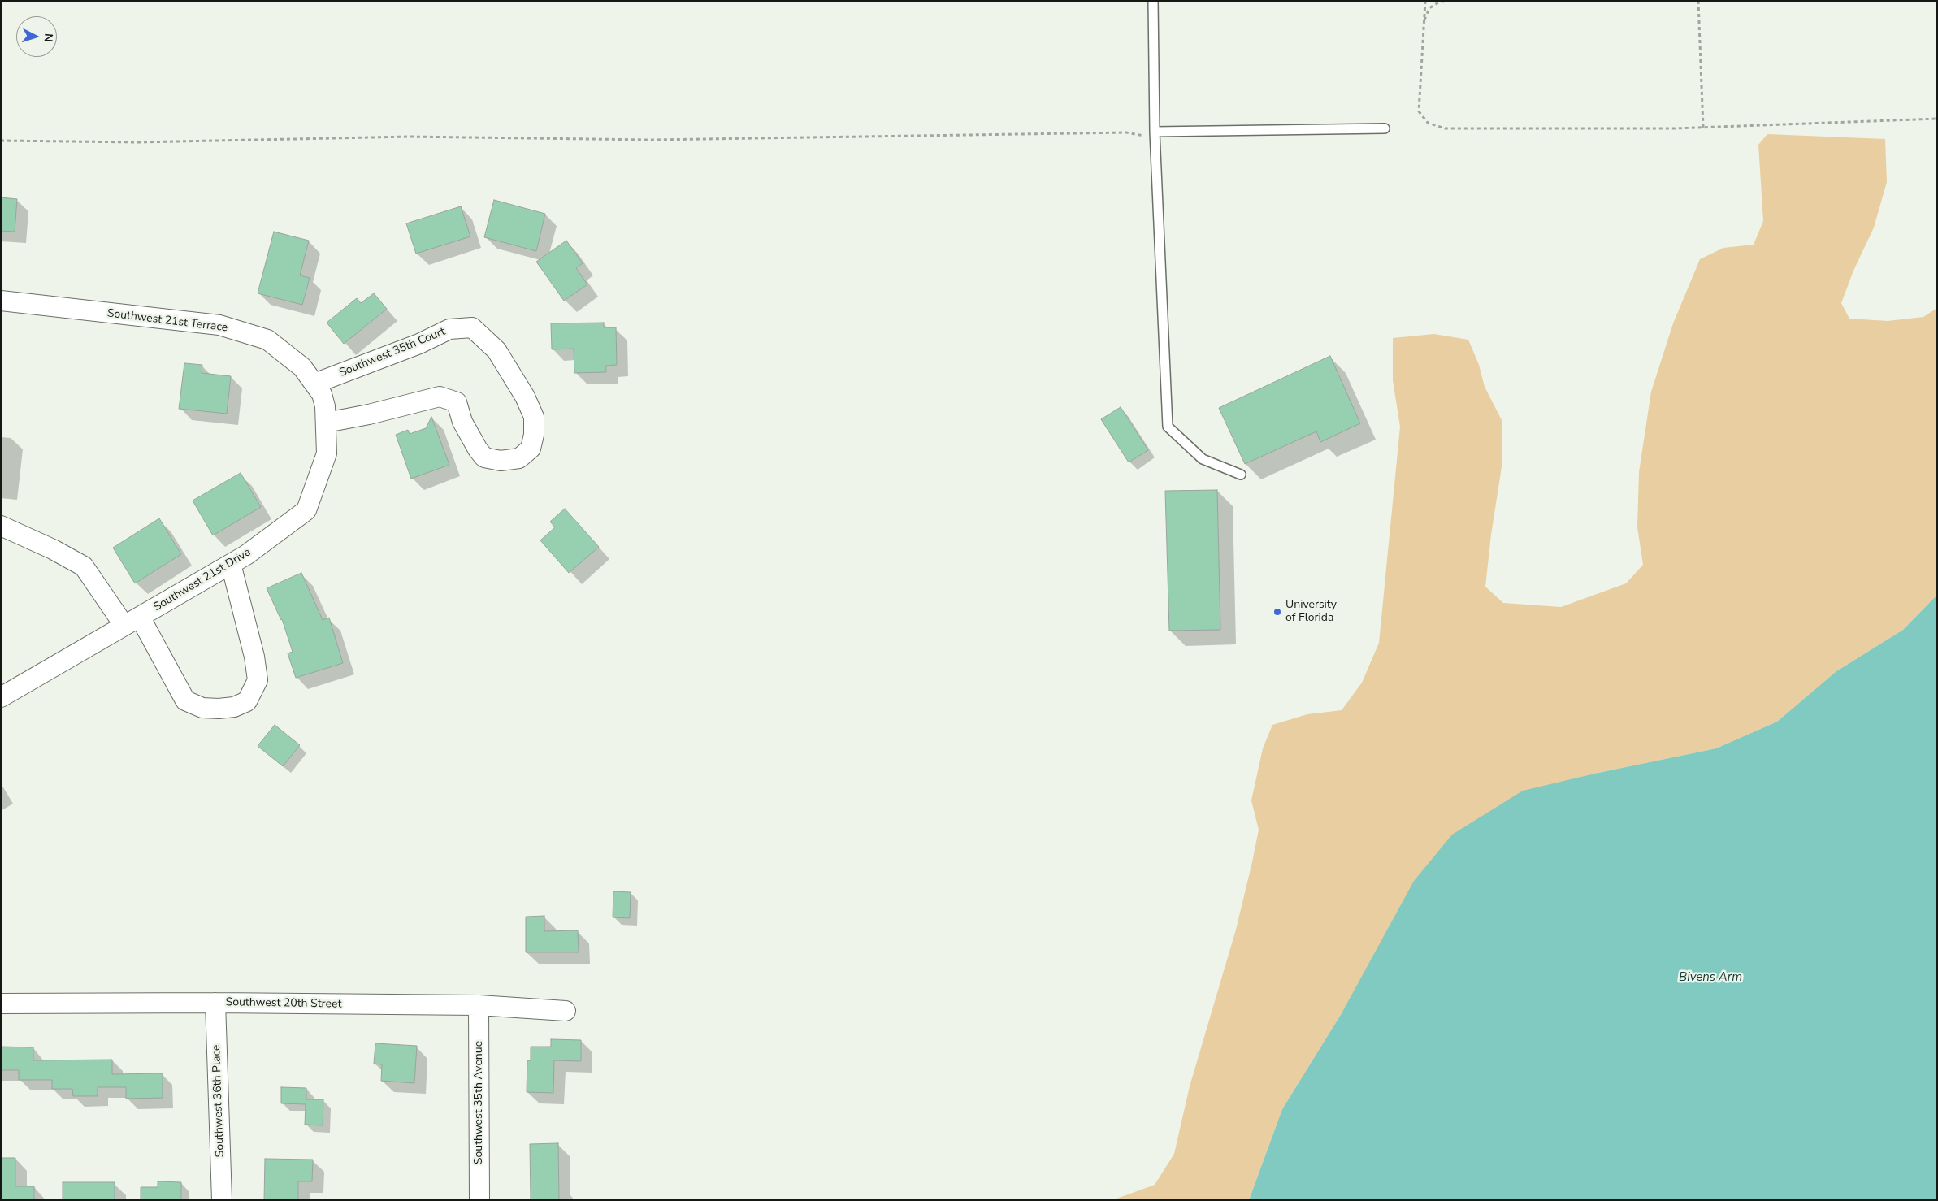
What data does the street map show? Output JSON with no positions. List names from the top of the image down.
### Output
{
  "streets": {
    "street": [
      "Southwest 21st Terrace",
      "Southwest 35th Court",
      "Southwest 21st Drive",
      "Southwest 20th Street",
      "Southwest 36th Place",
      "Southwest 35th Avenue"
    ]
  },
  "crossings": [
    ["Southwest 21st Terrace", "Southwest 35th Court"],
    ["Southwest 21st Terrace", "Southwest 21st Drive"],
    ["Southwest 35th Court", "Southwest 21st Drive"],
    ["Southwest 20th Street", "Southwest 36th Place"],
    ["Southwest 20th Street", "Southwest 35th Avenue"]
  ],
  "water": ["Bivens Arm"],
  "places": ["University of Florida"],
  "north": "right"
}
